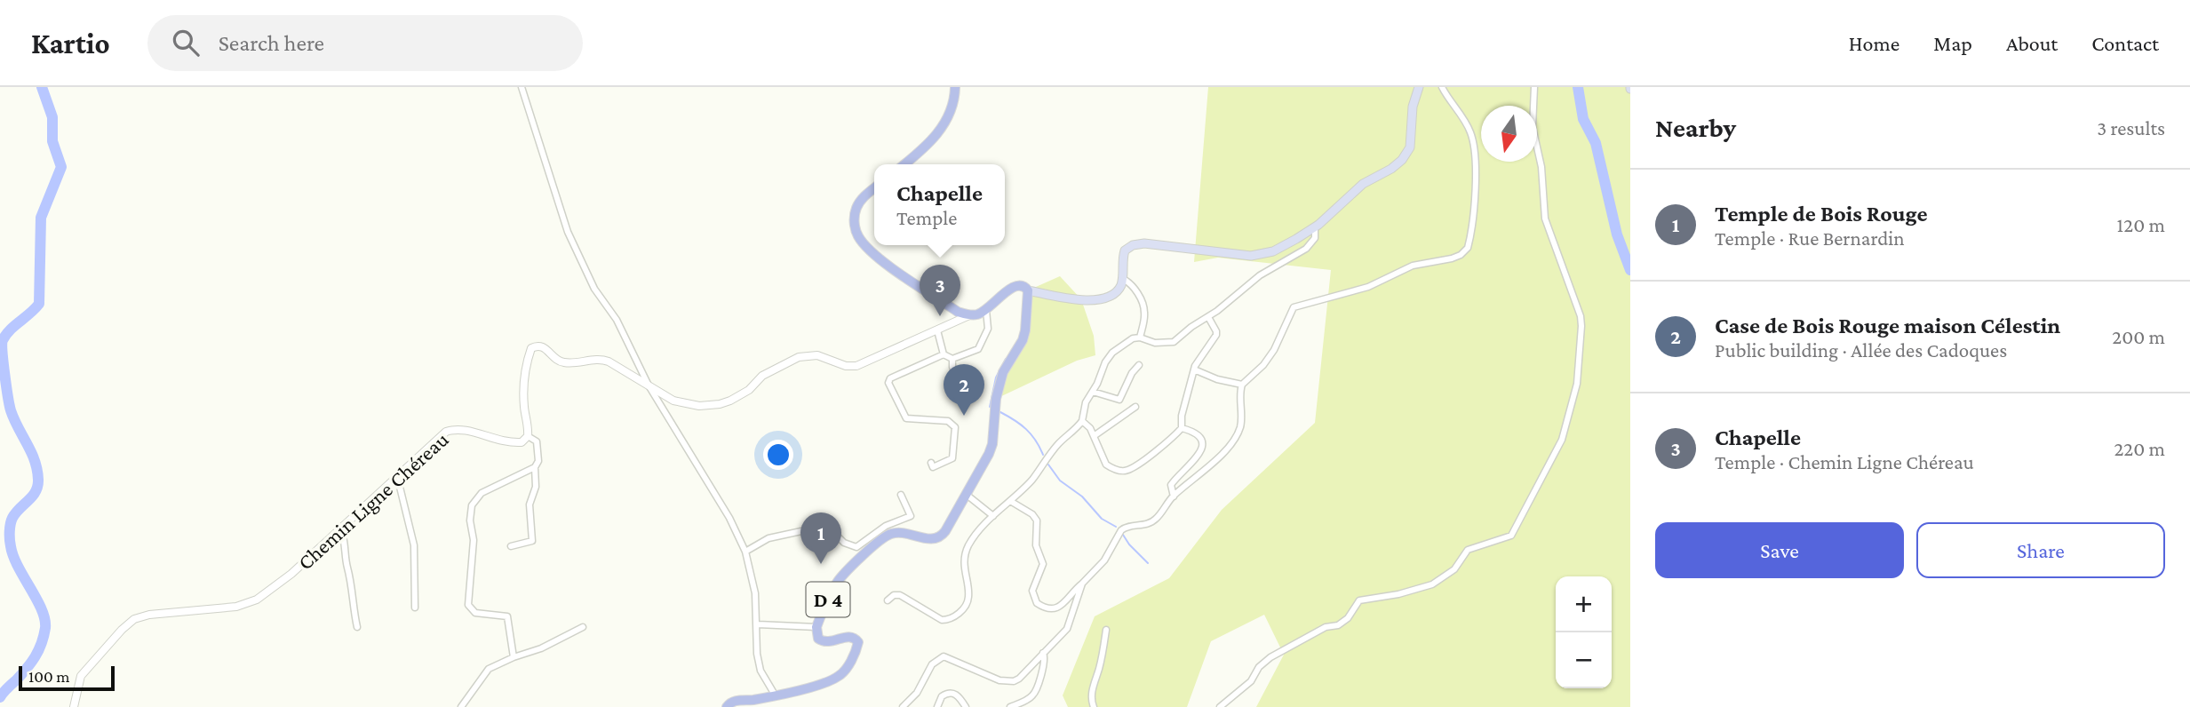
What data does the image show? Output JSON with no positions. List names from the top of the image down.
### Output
{
  "streets": {
    "main road": ["D 4"],
    "street": ["Chemin Ligne Chéreau"]
  },
  "scale_bar": "100 m",
  "north": "bottom",
  "page": {
    "header": "Kartio",
    "search": "Search here",
    "nav": [
      "Home",
      "Map",
      "About",
      "Contact"
    ],
    "heading": ["Nearby", "3 results"],
    "popup": ["Chapelle", "Temple"],
    "list": [
      {
        "mark": "1",
        "name": "Temple de Bois Rouge",
        "note": "Temple · Rue Bernardin",
        "value": "120 m"
      },
      {
        "mark": "2",
        "name": "Case de Bois Rouge maison Célestin",
        "note": "Public building · Allée des Cadoques",
        "value": "200 m"
      },
      {
        "mark": "3",
        "name": "Chapelle",
        "note": "Temple · Chemin Ligne Chéreau",
        "value": "220 m"
      }
    ],
    "pins": ["3", "2", "1"],
    "buttons": ["Save", "Share"],
    "map_buttons": ["+", "−"],
    "scale": "100 m"
  }
}
